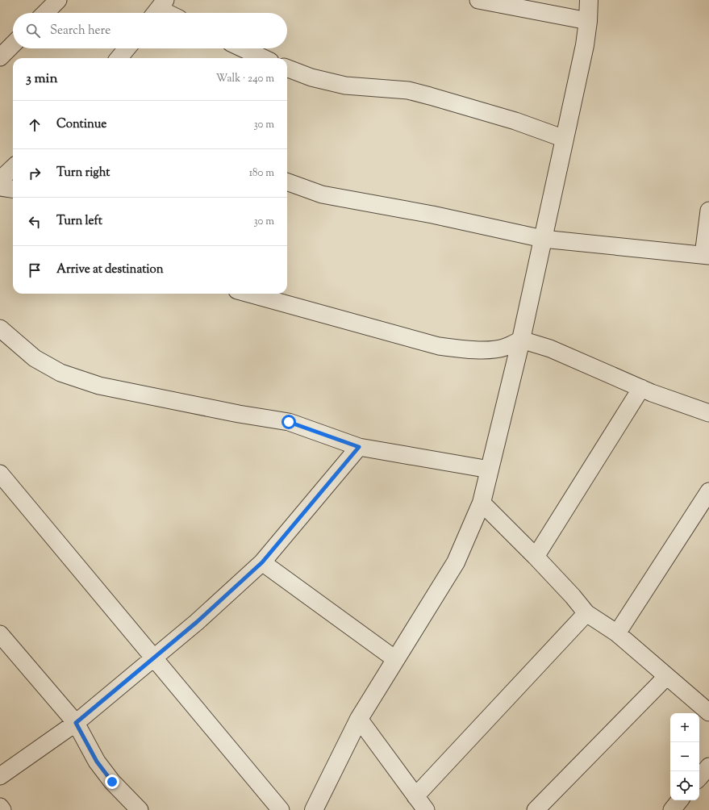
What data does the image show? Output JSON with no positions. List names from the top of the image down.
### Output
{
  "page": {
    "search": "Search here",
    "heading": ["3 min", "Walk · 240 m"],
    "list": [
      ["Continue", "30 m"],
      ["Turn right", "180 m"],
      ["Turn left", "30 m"],
      "Arrive at destination"
    ],
    "map_buttons": ["+", "−"]
  }
}
